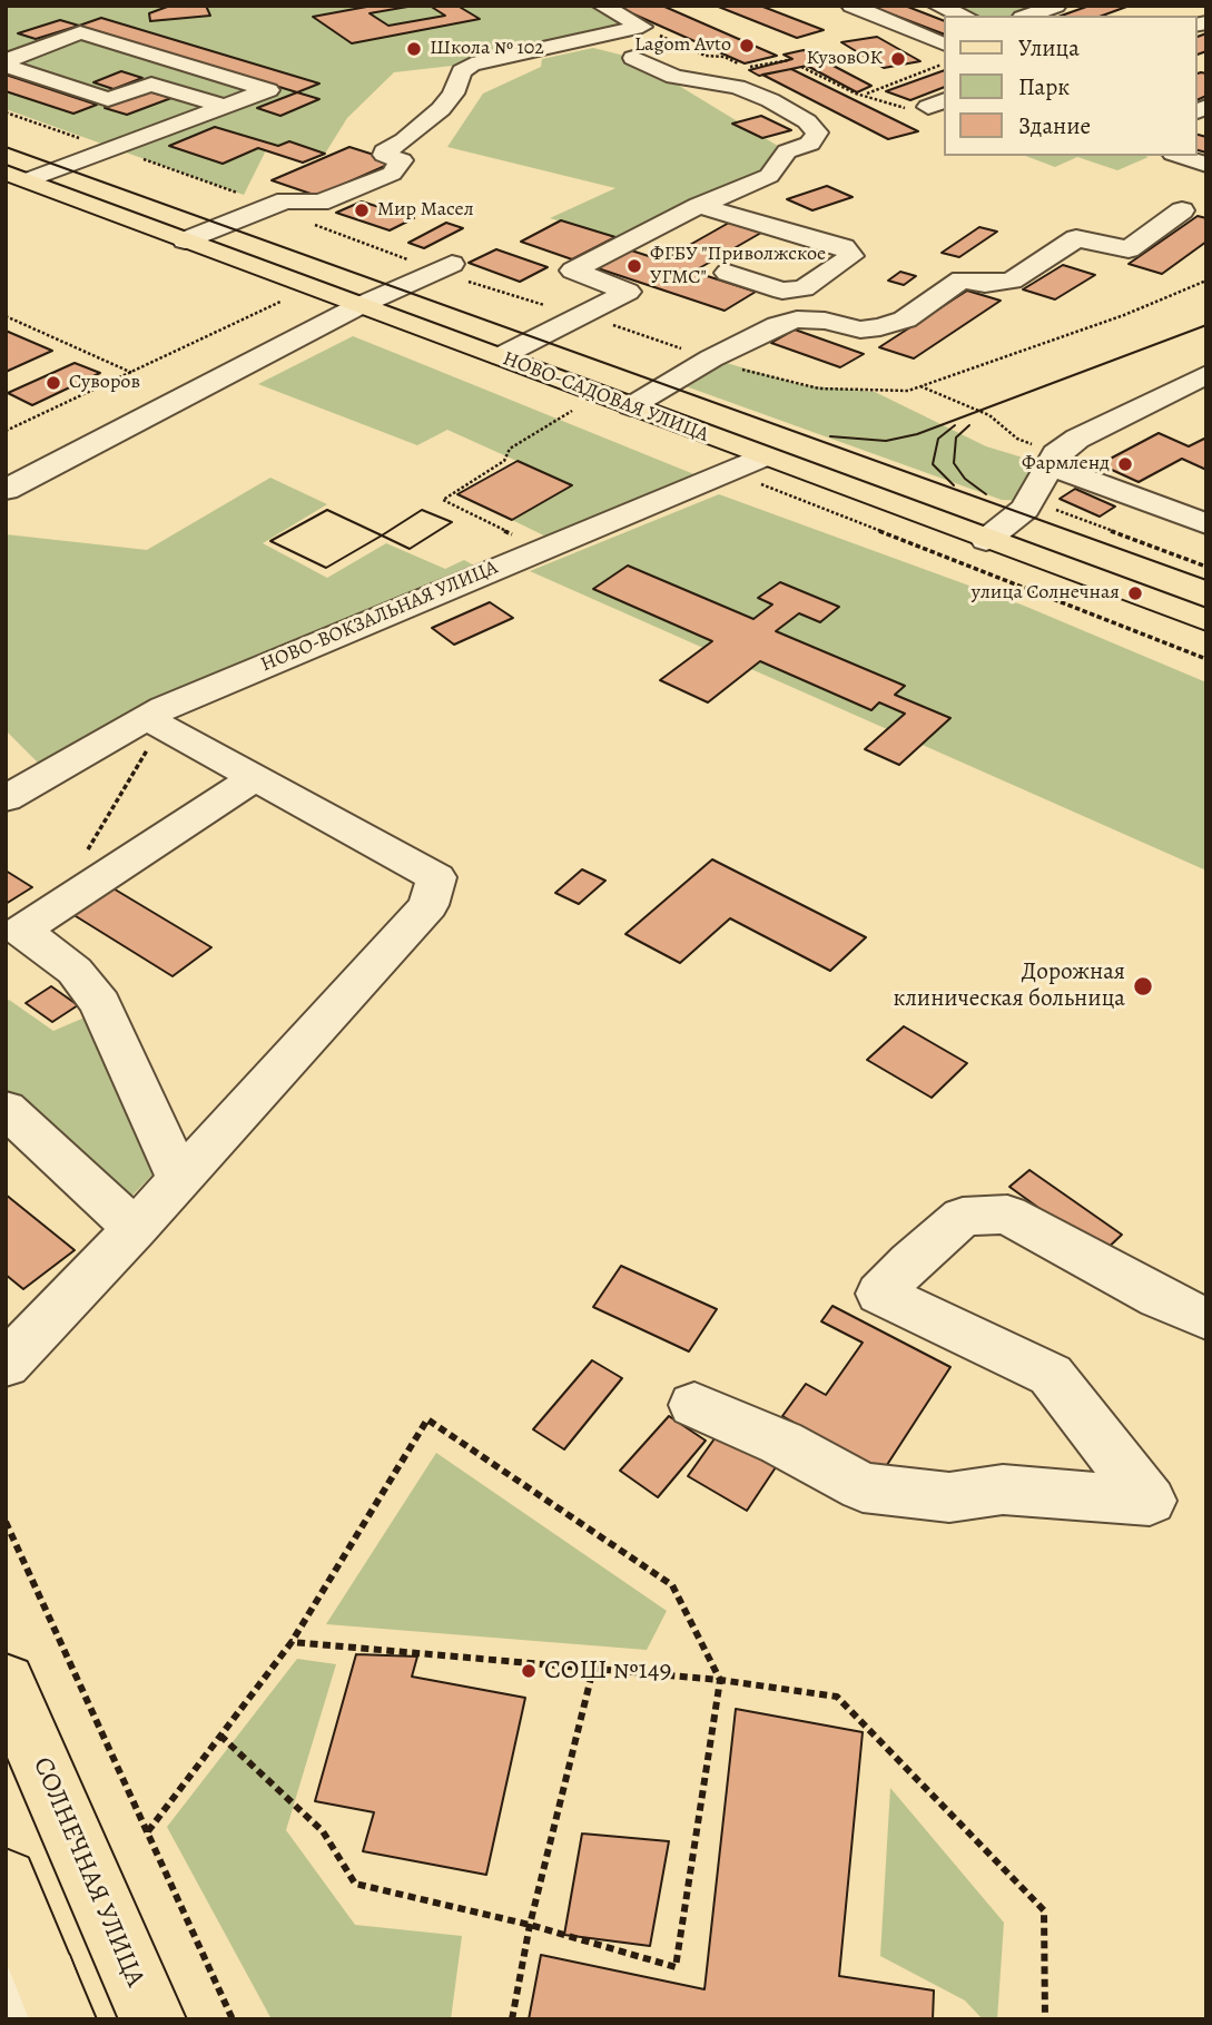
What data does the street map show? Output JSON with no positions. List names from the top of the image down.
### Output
{
  "streets": {
    "main road": ["НОВО-САДОВАЯ УЛИЦА", "СОЛНЕЧНАЯ УЛИЦА"],
    "street": ["НОВО-ВОКЗАЛЬНАЯ УЛИЦА"]
  },
  "crossings": [
    ["НОВО-САДОВАЯ УЛИЦА", "НОВО-ВОКЗАЛЬНАЯ УЛИЦА"]
  ],
  "places": [
    "Lagom Avto",
    "Школа № 102",
    "КузовОК",
    "Мир Масел",
    "ФГБУ \"Приволжское УГМС\"",
    "Суворов",
    "Фармленд",
    "улица Солнечная",
    "Дорожная клиническая больница",
    "СОШ №149"
  ],
  "legend": ["Улица", "Парк", "Здание"]
}
